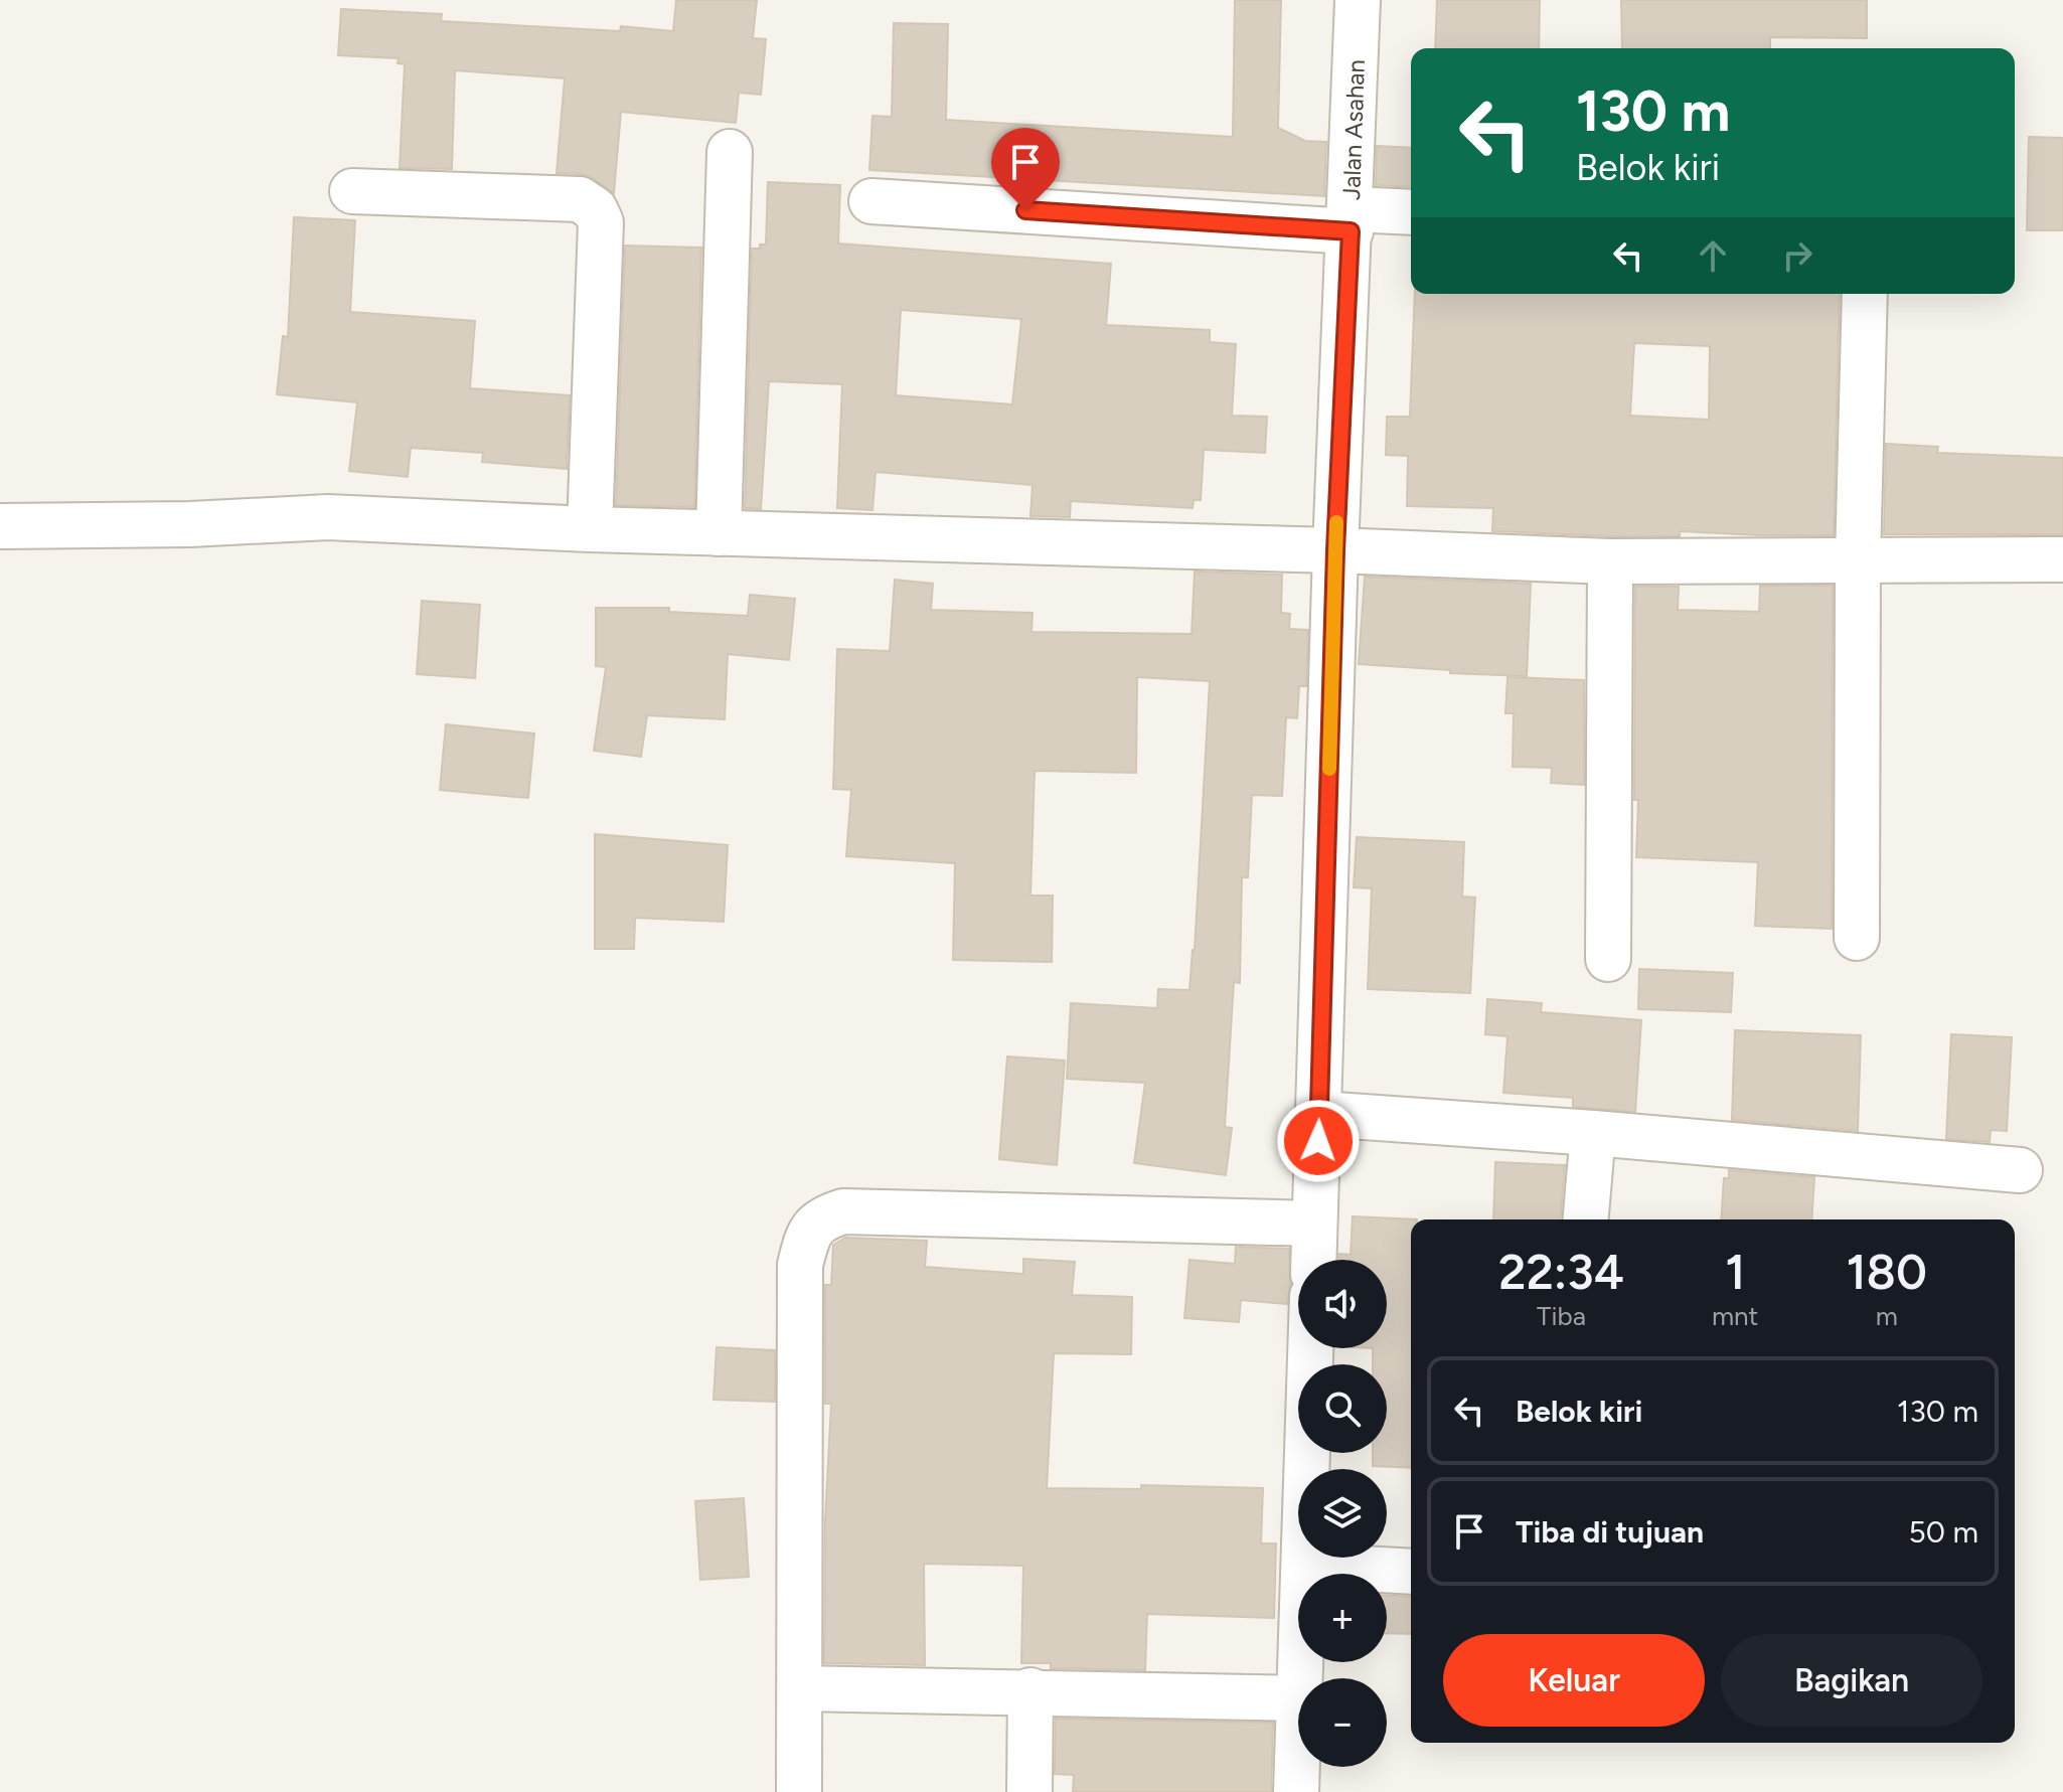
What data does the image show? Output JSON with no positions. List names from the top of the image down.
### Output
{
  "streets": {
    "street": ["Jalan Asahan"]
  },
  "page": {
    "turn": ["130 m", "Belok kiri"],
    "eta": [
      "22:34",
      "Tiba",
      "1",
      "mnt",
      "180",
      "m"
    ],
    "map_buttons": ["+", "−"],
    "list": [
      {
        "name": "Belok kiri",
        "value": "130 m"
      },
      {
        "name": "Tiba di tujuan",
        "value": "50 m"
      }
    ],
    "buttons": ["Keluar", "Bagikan"]
  }
}
